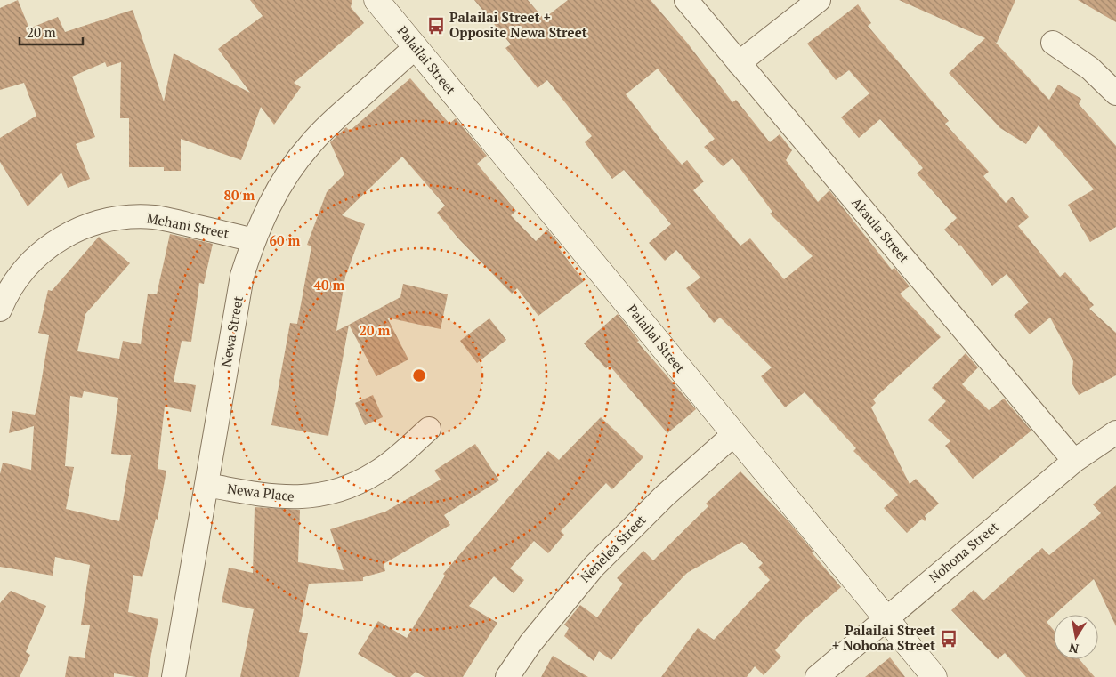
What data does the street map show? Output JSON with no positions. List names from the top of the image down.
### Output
{
  "streets": {
    "street": [
      "Palailai Street",
      "Mehani Street",
      "Akaula Street",
      "Newa Street",
      "Newa Place",
      "Nenelea Street",
      "Nohona Street"
    ]
  },
  "crossings": [
    ["Palailai Street", "Newa Street"],
    ["Palailai Street", "Nenelea Street"],
    ["Palailai Street", "Nohona Street"],
    ["Mehani Street", "Newa Street"],
    ["Akaula Street", "Nohona Street"],
    ["Newa Street", "Newa Place"]
  ],
  "places": {
    "bus stop": ["Palailai Street + Opposite Newa Street", "Palailai Street + Nohona Street"]
  },
  "scale_bar": "20 m",
  "north": "bottom",
  "rings": [
    "80 m",
    "60 m",
    "40 m",
    "20 m"
  ]
}
